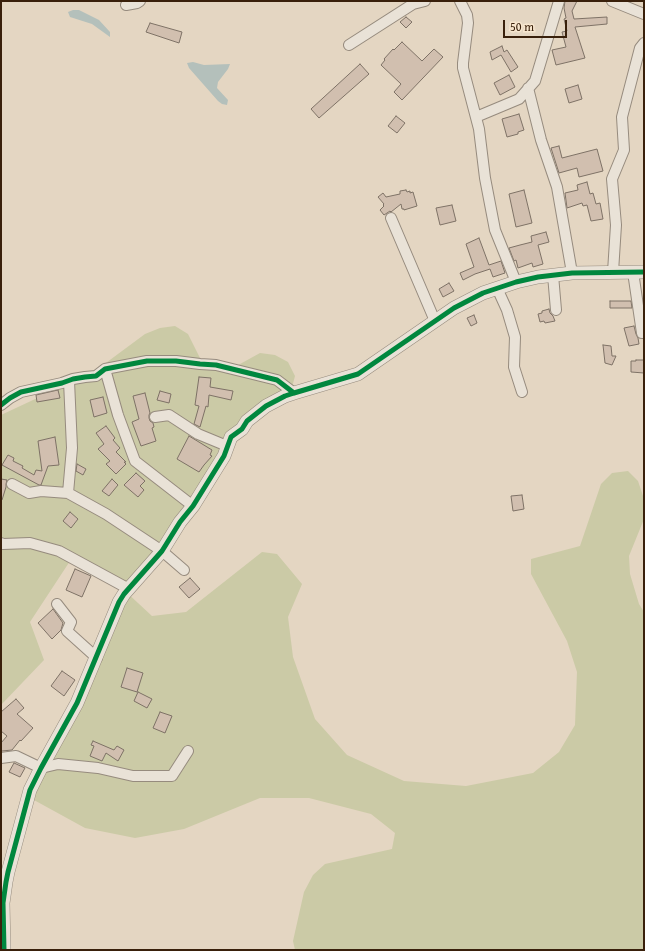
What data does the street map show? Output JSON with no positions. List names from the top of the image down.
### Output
{
  "scale_bar": "50 m"
}
